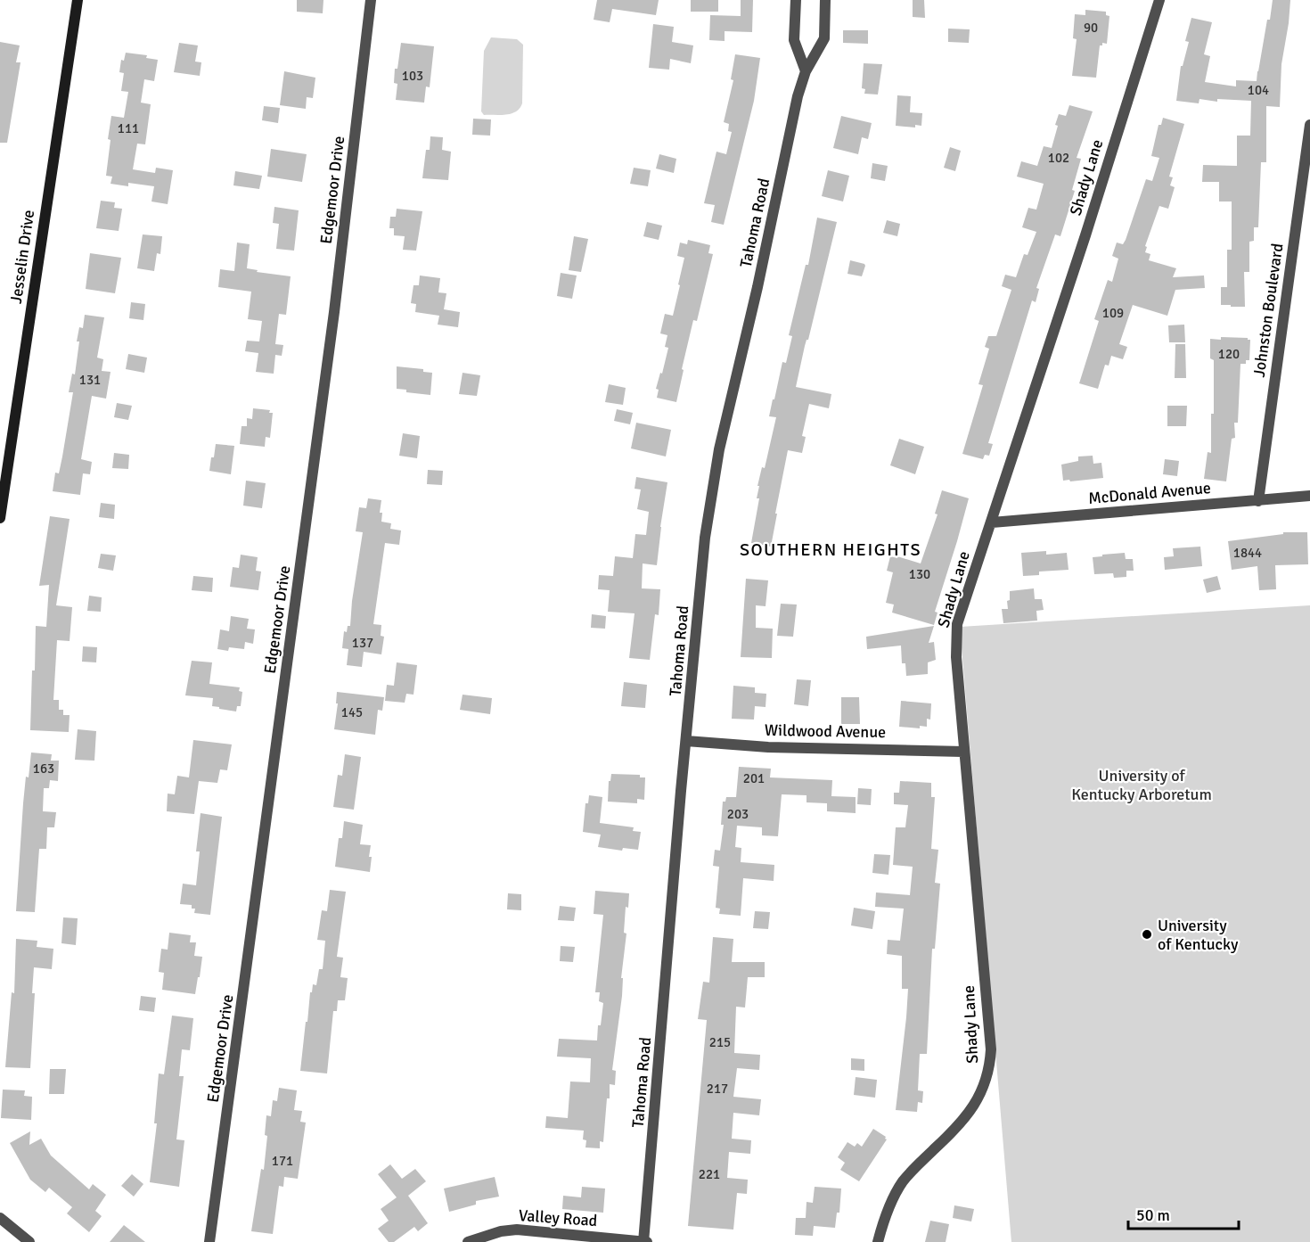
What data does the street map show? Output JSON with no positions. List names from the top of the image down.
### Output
{
  "streets": {
    "street": [
      "Shady Lane",
      "Edgemoor Drive",
      "Tahoma Road",
      "Jesselin Drive",
      "Johnston Boulevard",
      "McDonald Avenue",
      "Wildwood Avenue",
      "Valley Road"
    ]
  },
  "crossings": [
    ["Shady Lane", "McDonald Avenue"],
    ["Shady Lane", "Wildwood Avenue"],
    ["Tahoma Road", "Wildwood Avenue"],
    ["Tahoma Road", "Valley Road"],
    ["Johnston Boulevard", "McDonald Avenue"]
  ],
  "districts": ["SOUTHERN HEIGHTS"],
  "parks": ["University of Kentucky Arboretum"],
  "places": ["University of Kentucky"],
  "house_numbers": [
    "90",
    "103",
    "104",
    "111",
    "102",
    "109",
    "120",
    "131",
    "1844",
    "130",
    "137",
    "145",
    "163",
    "201",
    "203",
    "215",
    "217",
    "171",
    "221"
  ],
  "scale_bar": "50 m"
}
